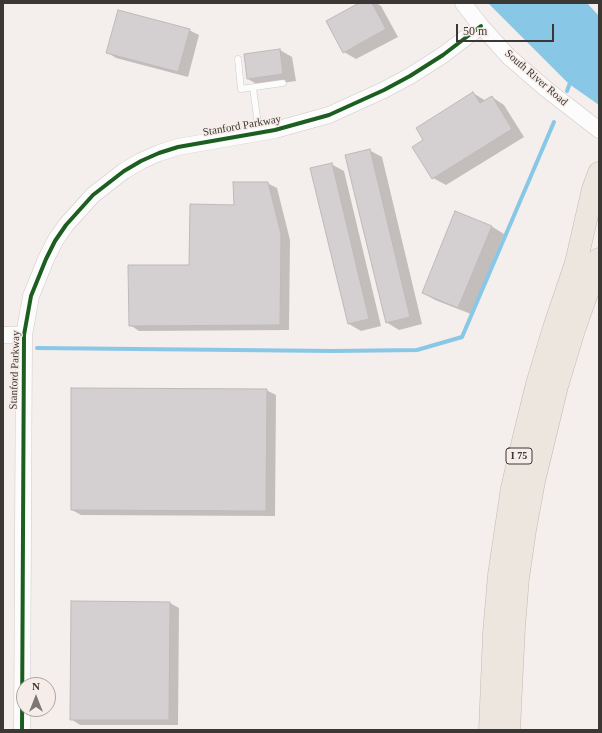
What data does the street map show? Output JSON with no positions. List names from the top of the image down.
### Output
{
  "streets": {
    "highway": ["I 75"],
    "street": ["South River Road", "Stanford Parkway"]
  },
  "crossings": [
    ["South River Road", "Stanford Parkway"]
  ],
  "scale_bar": "50 m",
  "north": "top"
}
